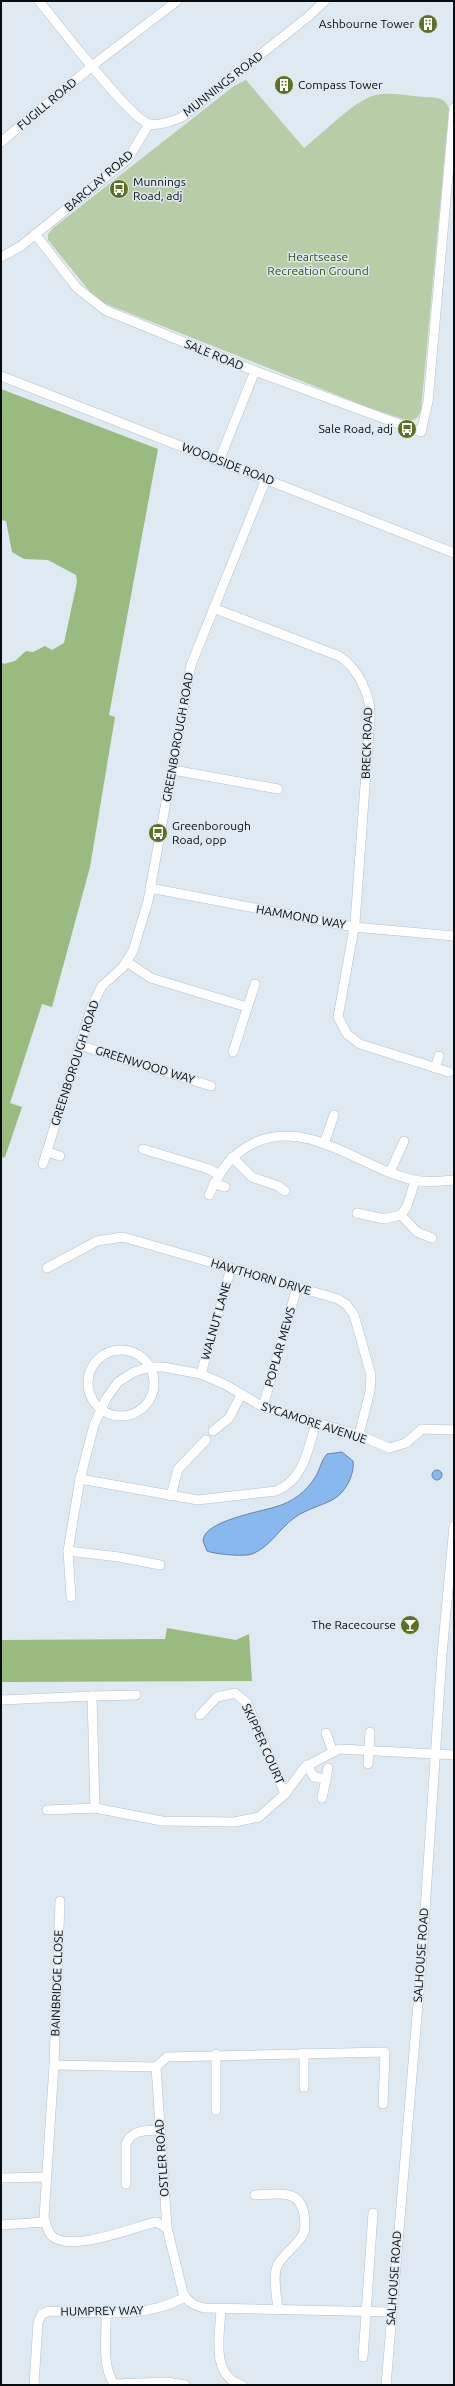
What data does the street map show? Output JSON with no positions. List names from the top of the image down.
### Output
{
  "streets": {
    "street": [
      "MUNNINGS ROAD",
      "FUGILL ROAD",
      "BARCLAY ROAD",
      "SALE ROAD",
      "WOODSIDE ROAD",
      "GREENBOROUGH ROAD",
      "BRECK ROAD",
      "HAMMOND WAY",
      "GREENWOOD WAY",
      "HAWTHORN DRIVE",
      "WALNUT LANE",
      "POPLAR MEWS",
      "SYCAMORE AVENUE",
      "SKIPPER COURT",
      "SALHOUSE ROAD",
      "BAINBRIDGE CLOSE",
      "OSTLER ROAD",
      "HUMPREY WAY"
    ]
  },
  "crossings": [
    ["MUNNINGS ROAD", "BARCLAY ROAD"],
    ["BARCLAY ROAD", "SALE ROAD"],
    ["WOODSIDE ROAD", "GREENBOROUGH ROAD"],
    ["GREENBOROUGH ROAD", "BRECK ROAD"],
    ["GREENBOROUGH ROAD", "HAMMOND WAY"],
    ["GREENBOROUGH ROAD", "GREENWOOD WAY"],
    ["BRECK ROAD", "HAMMOND WAY"],
    ["HAWTHORN DRIVE", "WALNUT LANE"],
    ["HAWTHORN DRIVE", "POPLAR MEWS"],
    ["HAWTHORN DRIVE", "SYCAMORE AVENUE"],
    ["WALNUT LANE", "SYCAMORE AVENUE"],
    ["POPLAR MEWS", "SYCAMORE AVENUE"],
    ["OSTLER ROAD", "HUMPREY WAY"]
  ],
  "parks": ["Heartsease Recreation Ground"],
  "places": {
    "building": ["Ashbourne Tower", "Compass Tower"],
    "bus stop": ["Munnings Road, adj", "Sale Road, adj", "Greenborough Road, opp"],
    "bar": ["The Racecourse"]
  }
}
